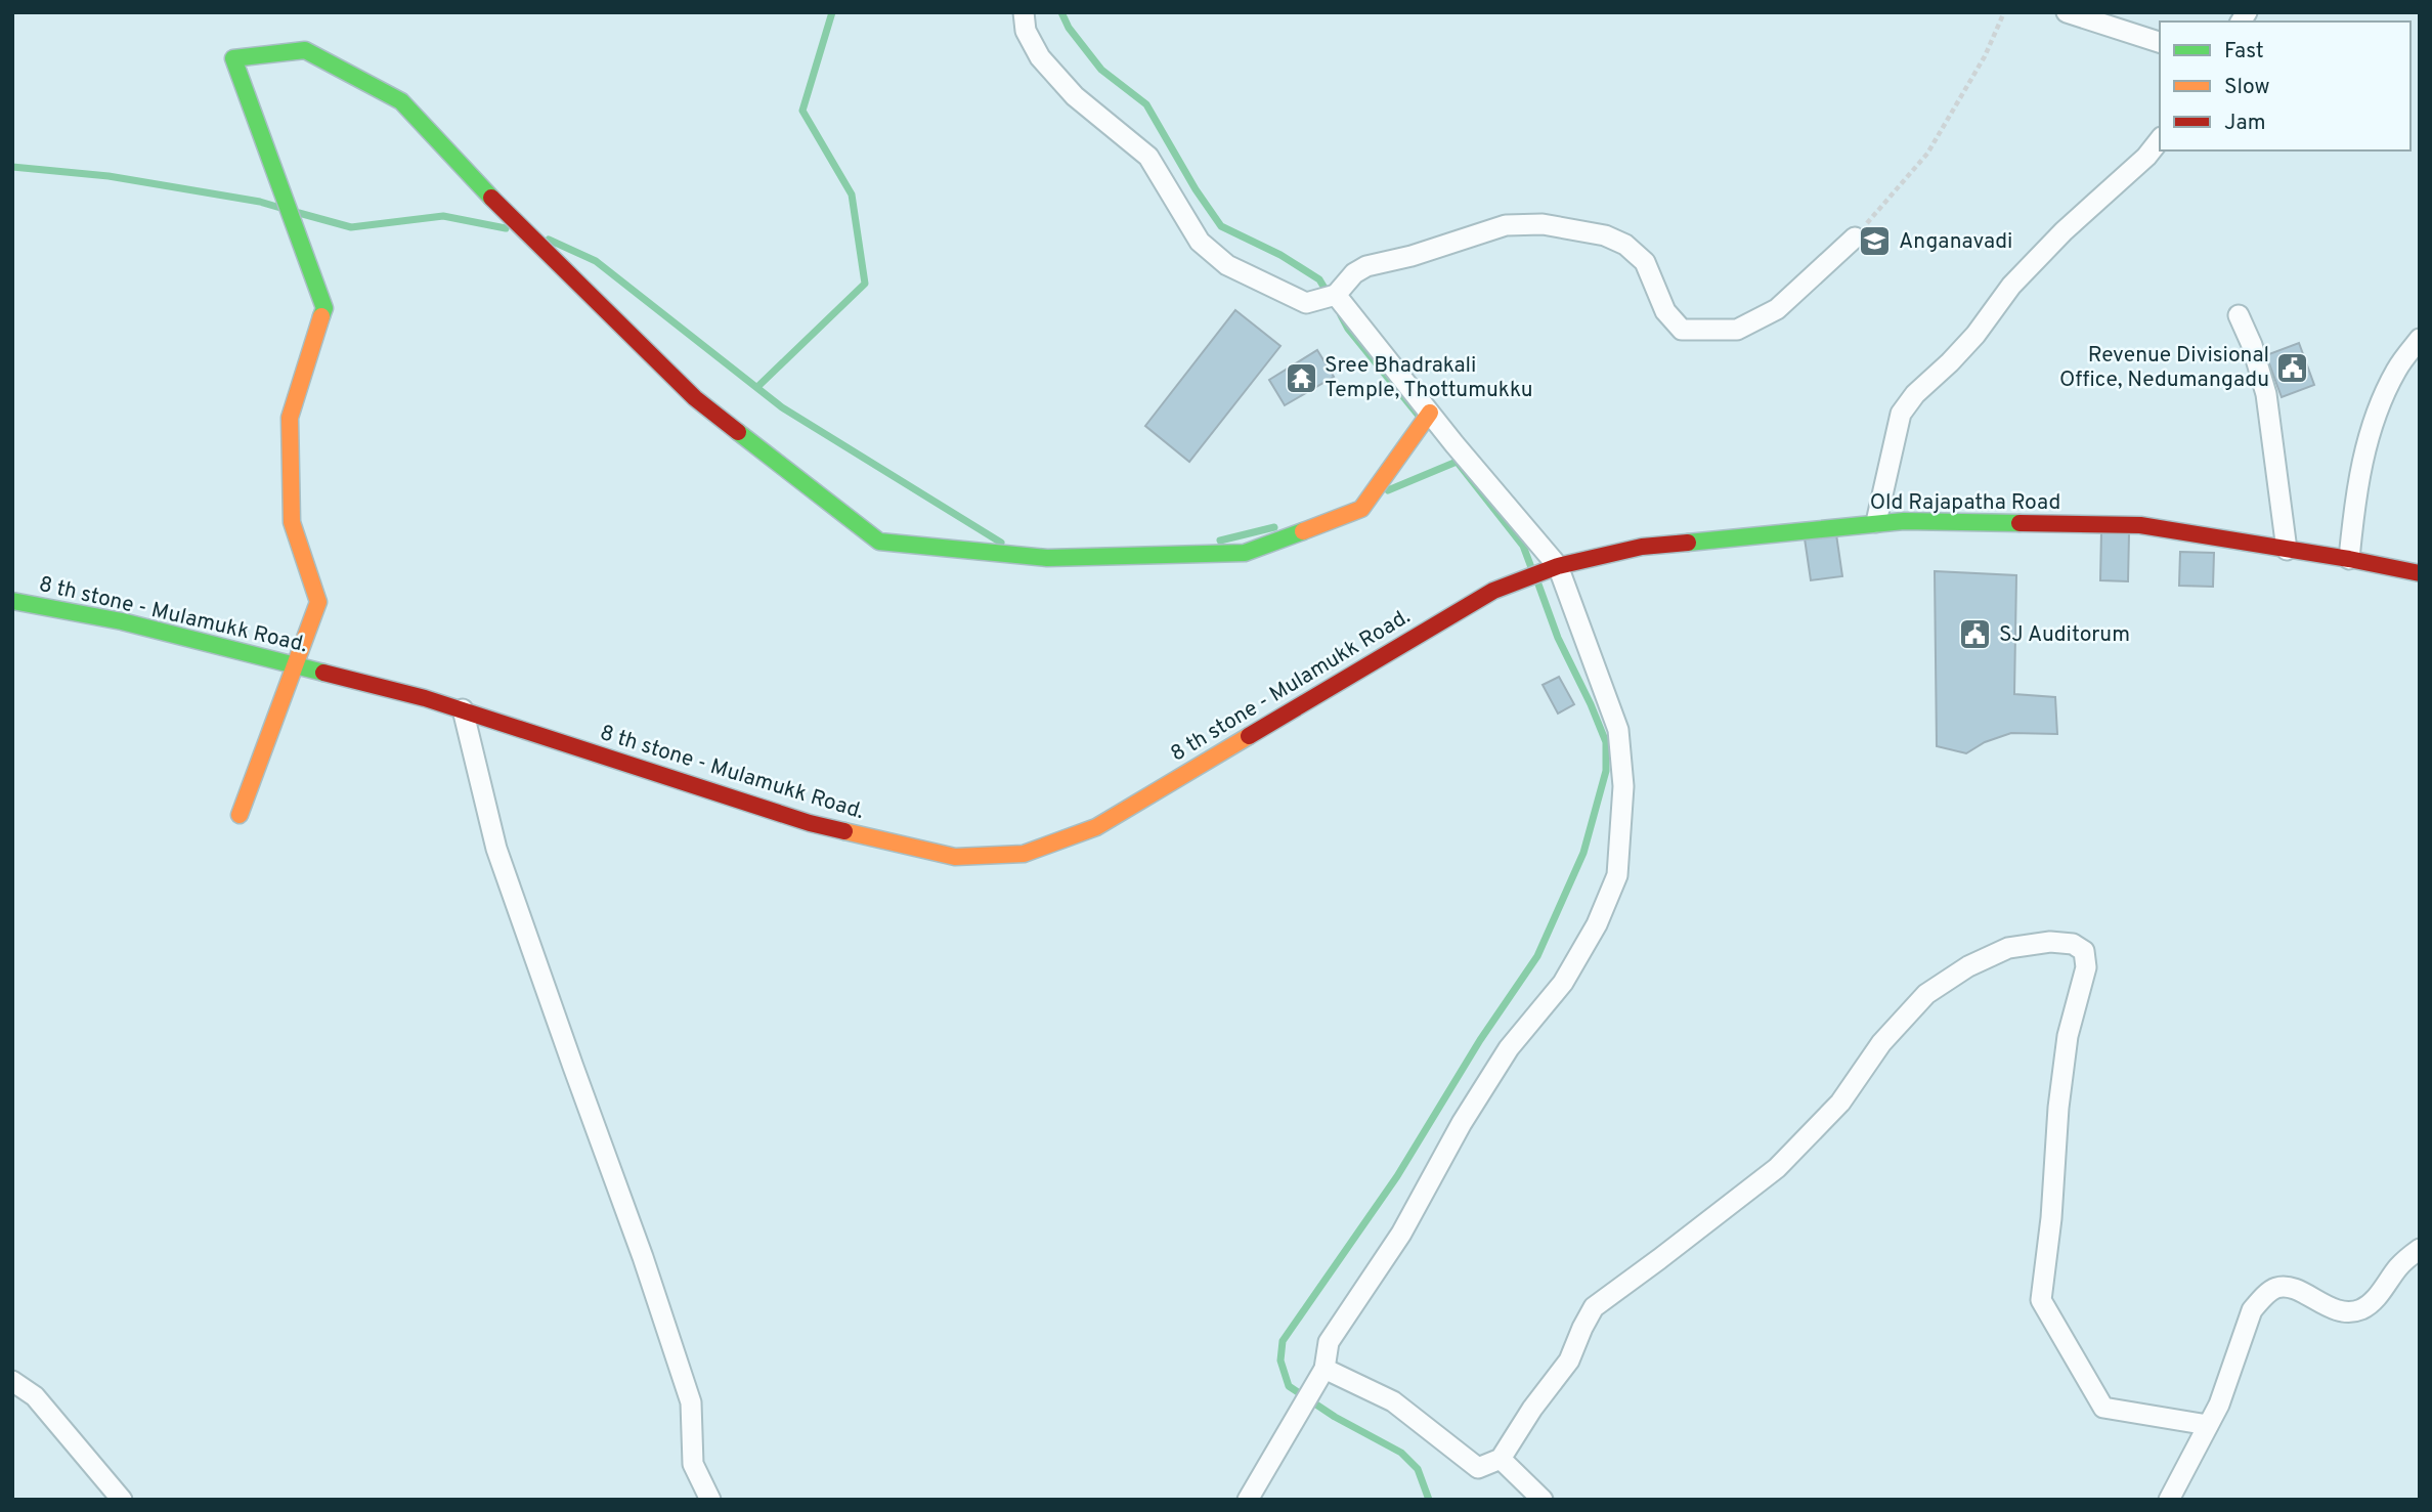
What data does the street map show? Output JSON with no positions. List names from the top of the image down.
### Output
{
  "streets": {
    "main road": ["Old Rajapatha Road", "8 th stone - Mulamukk Road."]
  },
  "crossings": [
    ["Old Rajapatha Road", "8 th stone - Mulamukk Road."]
  ],
  "places": {
    "school or university": ["Anganavadi"],
    "public building": ["Revenue Divisional Office, Nedumangadu", "SJ Auditorum"],
    "temple": ["Sree Bhadrakali Temple, Thottumukku"]
  },
  "legend": ["Fast", "Slow", "Jam"]
}
